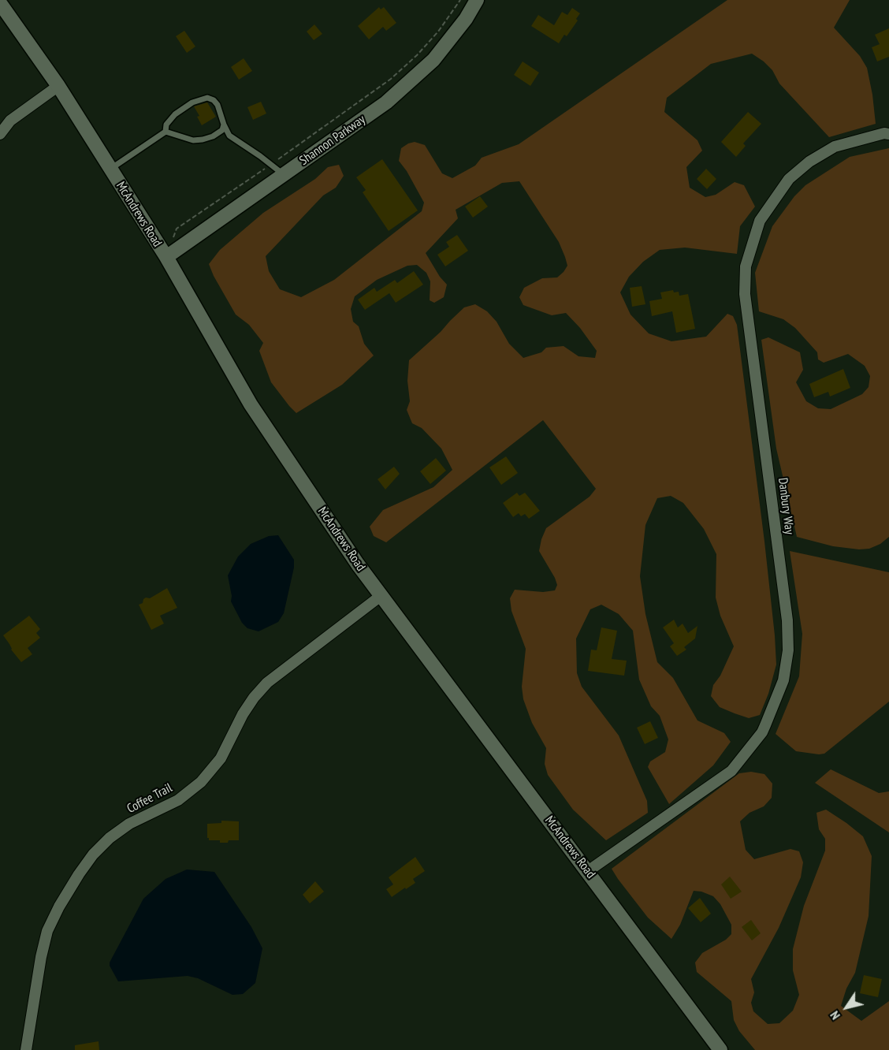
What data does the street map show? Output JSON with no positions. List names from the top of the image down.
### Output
{
  "streets": {
    "main road": ["Shannon Parkway", "McAndrews Road"],
    "street": ["Danbury Way", "Coffee Trail"]
  },
  "crossings": [
    ["Shannon Parkway", "McAndrews Road"],
    ["McAndrews Road", "Danbury Way"],
    ["McAndrews Road", "Coffee Trail"]
  ],
  "north": "bottom left"
}
